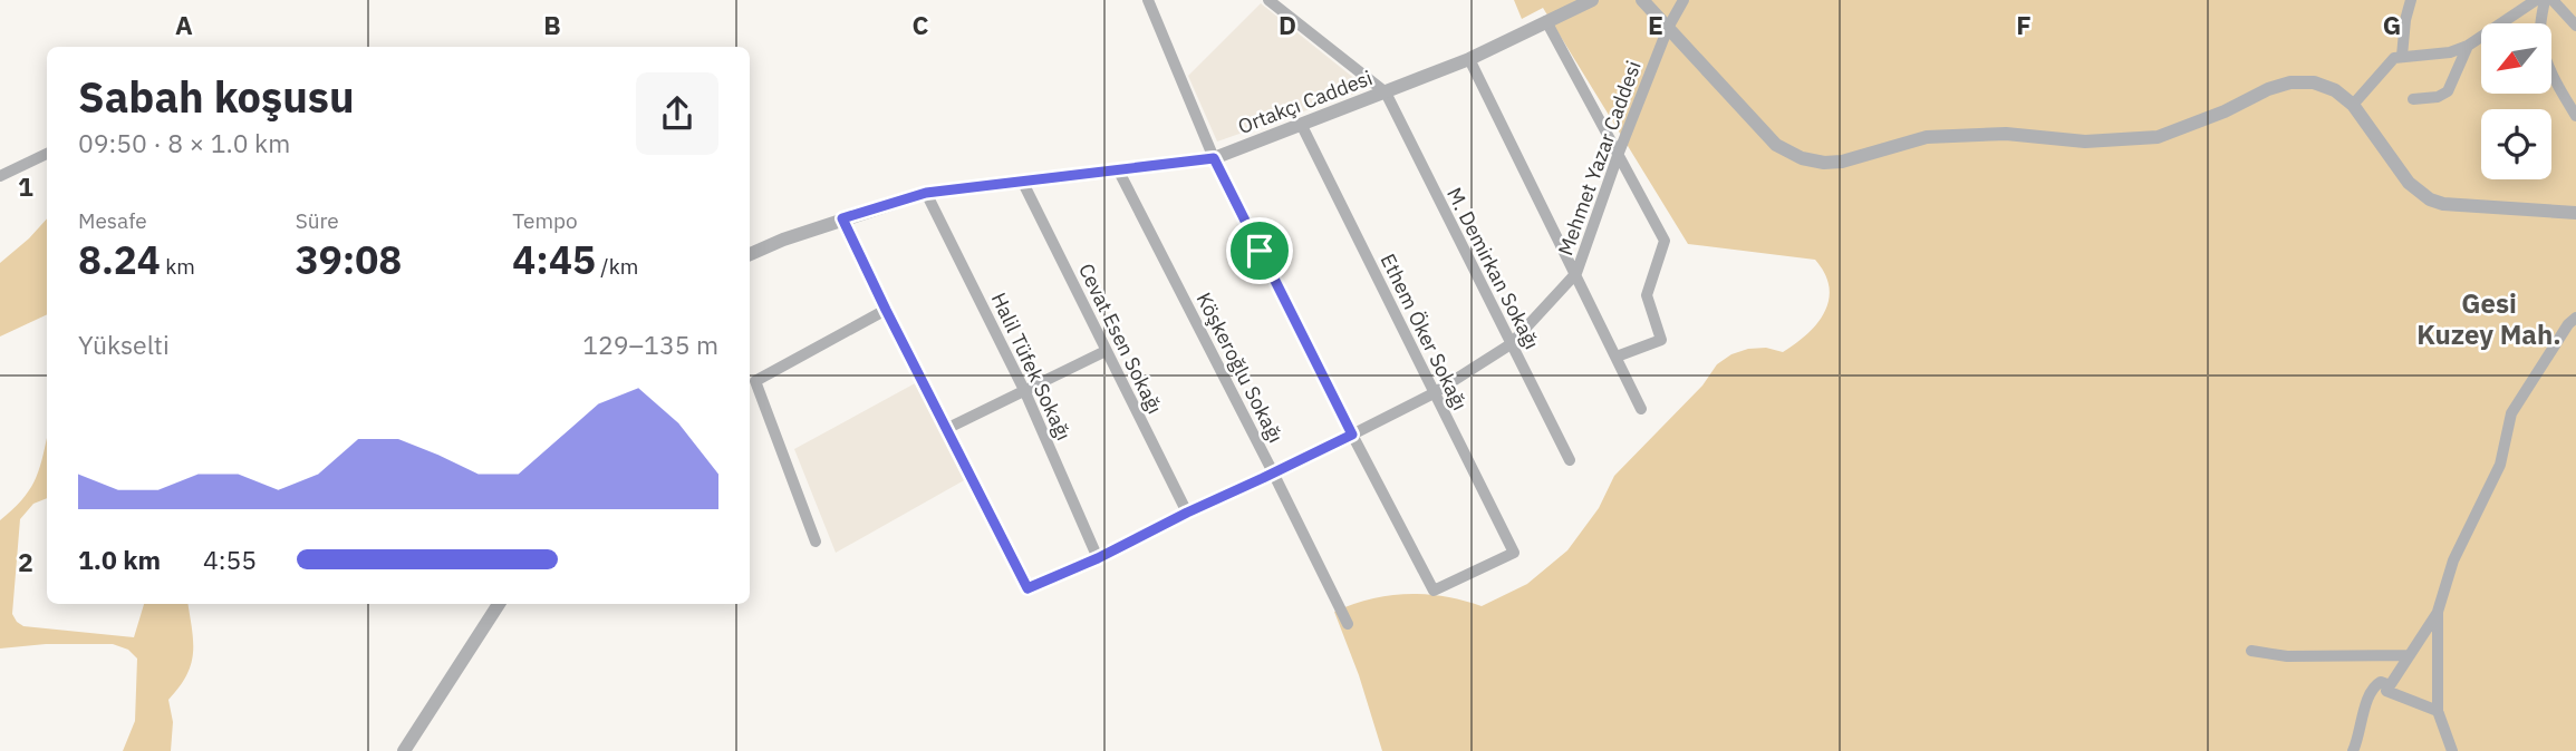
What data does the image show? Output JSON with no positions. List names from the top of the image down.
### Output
{
  "streets": {
    "street": [
      "Ortakçı Caddesi",
      "Mehmet Yazar Caddesi",
      "M. Demirkan Sokağı",
      "Ethem Öker Sokağı",
      "Cevat Esen Sokağı",
      "Halil Tüfek Sokağı",
      "Köşkeroğlu Sokağı"
    ]
  },
  "crossings": [
    ["Ortakçı Caddesi", "M. Demirkan Sokağı"],
    ["Ortakçı Caddesi", "Ethem Öker Sokağı"],
    ["Ortakçı Caddesi", "Cevat Esen Sokağı"],
    ["Ortakçı Caddesi", "Halil Tüfek Sokağı"],
    ["Ortakçı Caddesi", "Köşkeroğlu Sokağı"],
    ["Mehmet Yazar Caddesi", "M. Demirkan Sokağı"],
    ["Mehmet Yazar Caddesi", "Ethem Öker Sokağı"],
    ["Mehmet Yazar Caddesi", "Cevat Esen Sokağı"],
    ["Mehmet Yazar Caddesi", "Halil Tüfek Sokağı"],
    ["Mehmet Yazar Caddesi", "Köşkeroğlu Sokağı"]
  ],
  "districts": ["Gesi Kuzey Mah."],
  "north": "bottom left",
  "page": {
    "heading": ["Sabah koşusu", "09:50 · 8 × 1.0 km"],
    "stats": [
      ["Mesafe", "8.24 km"],
      ["Süre", "39:08"],
      ["Tempo", "4:45 /km"]
    ],
    "chart": ["Yükselti", "129–135 m"],
    "list": [
      {
        "name": "1.0 km",
        "note": "4:55"
      }
    ]
  },
  "grid": {
    "columns": [
      "A",
      "B",
      "C",
      "D",
      "E",
      "F",
      "G"
    ],
    "rows": ["1", "2"]
  }
}
